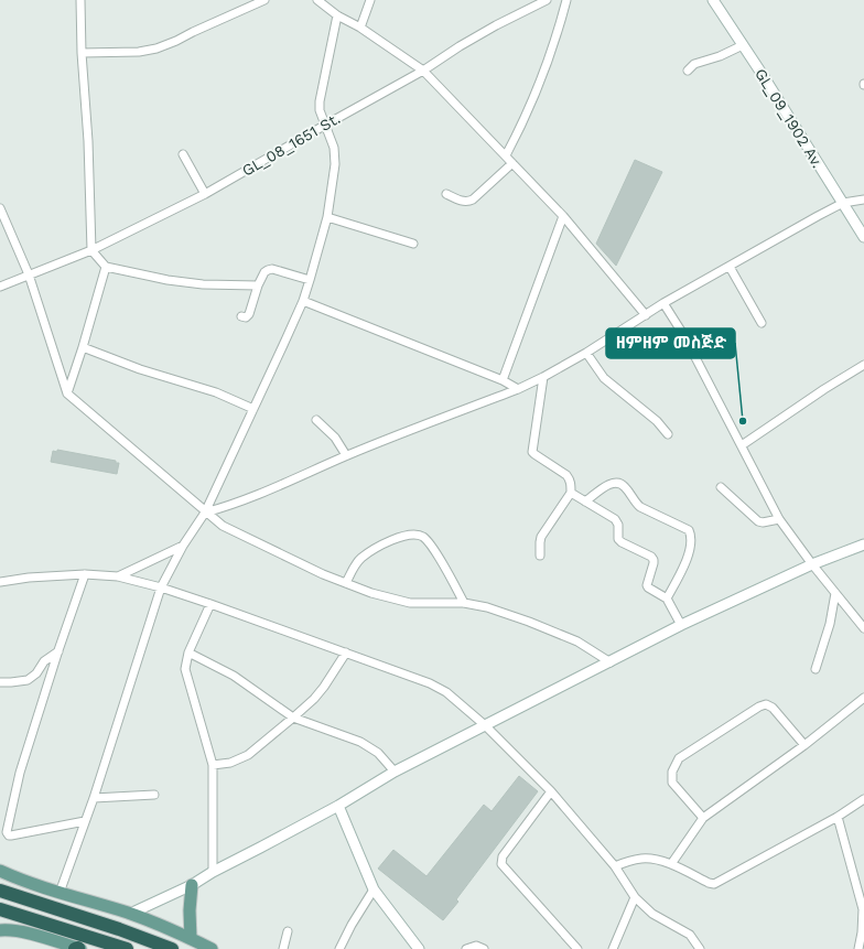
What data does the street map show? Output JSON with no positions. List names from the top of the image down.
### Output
{
  "streets": {
    "main road": ["GL_09_1902 Av."],
    "street": ["GL_08_1651 St."]
  },
  "places": ["ዘምዘም መስጅድ"]
}
